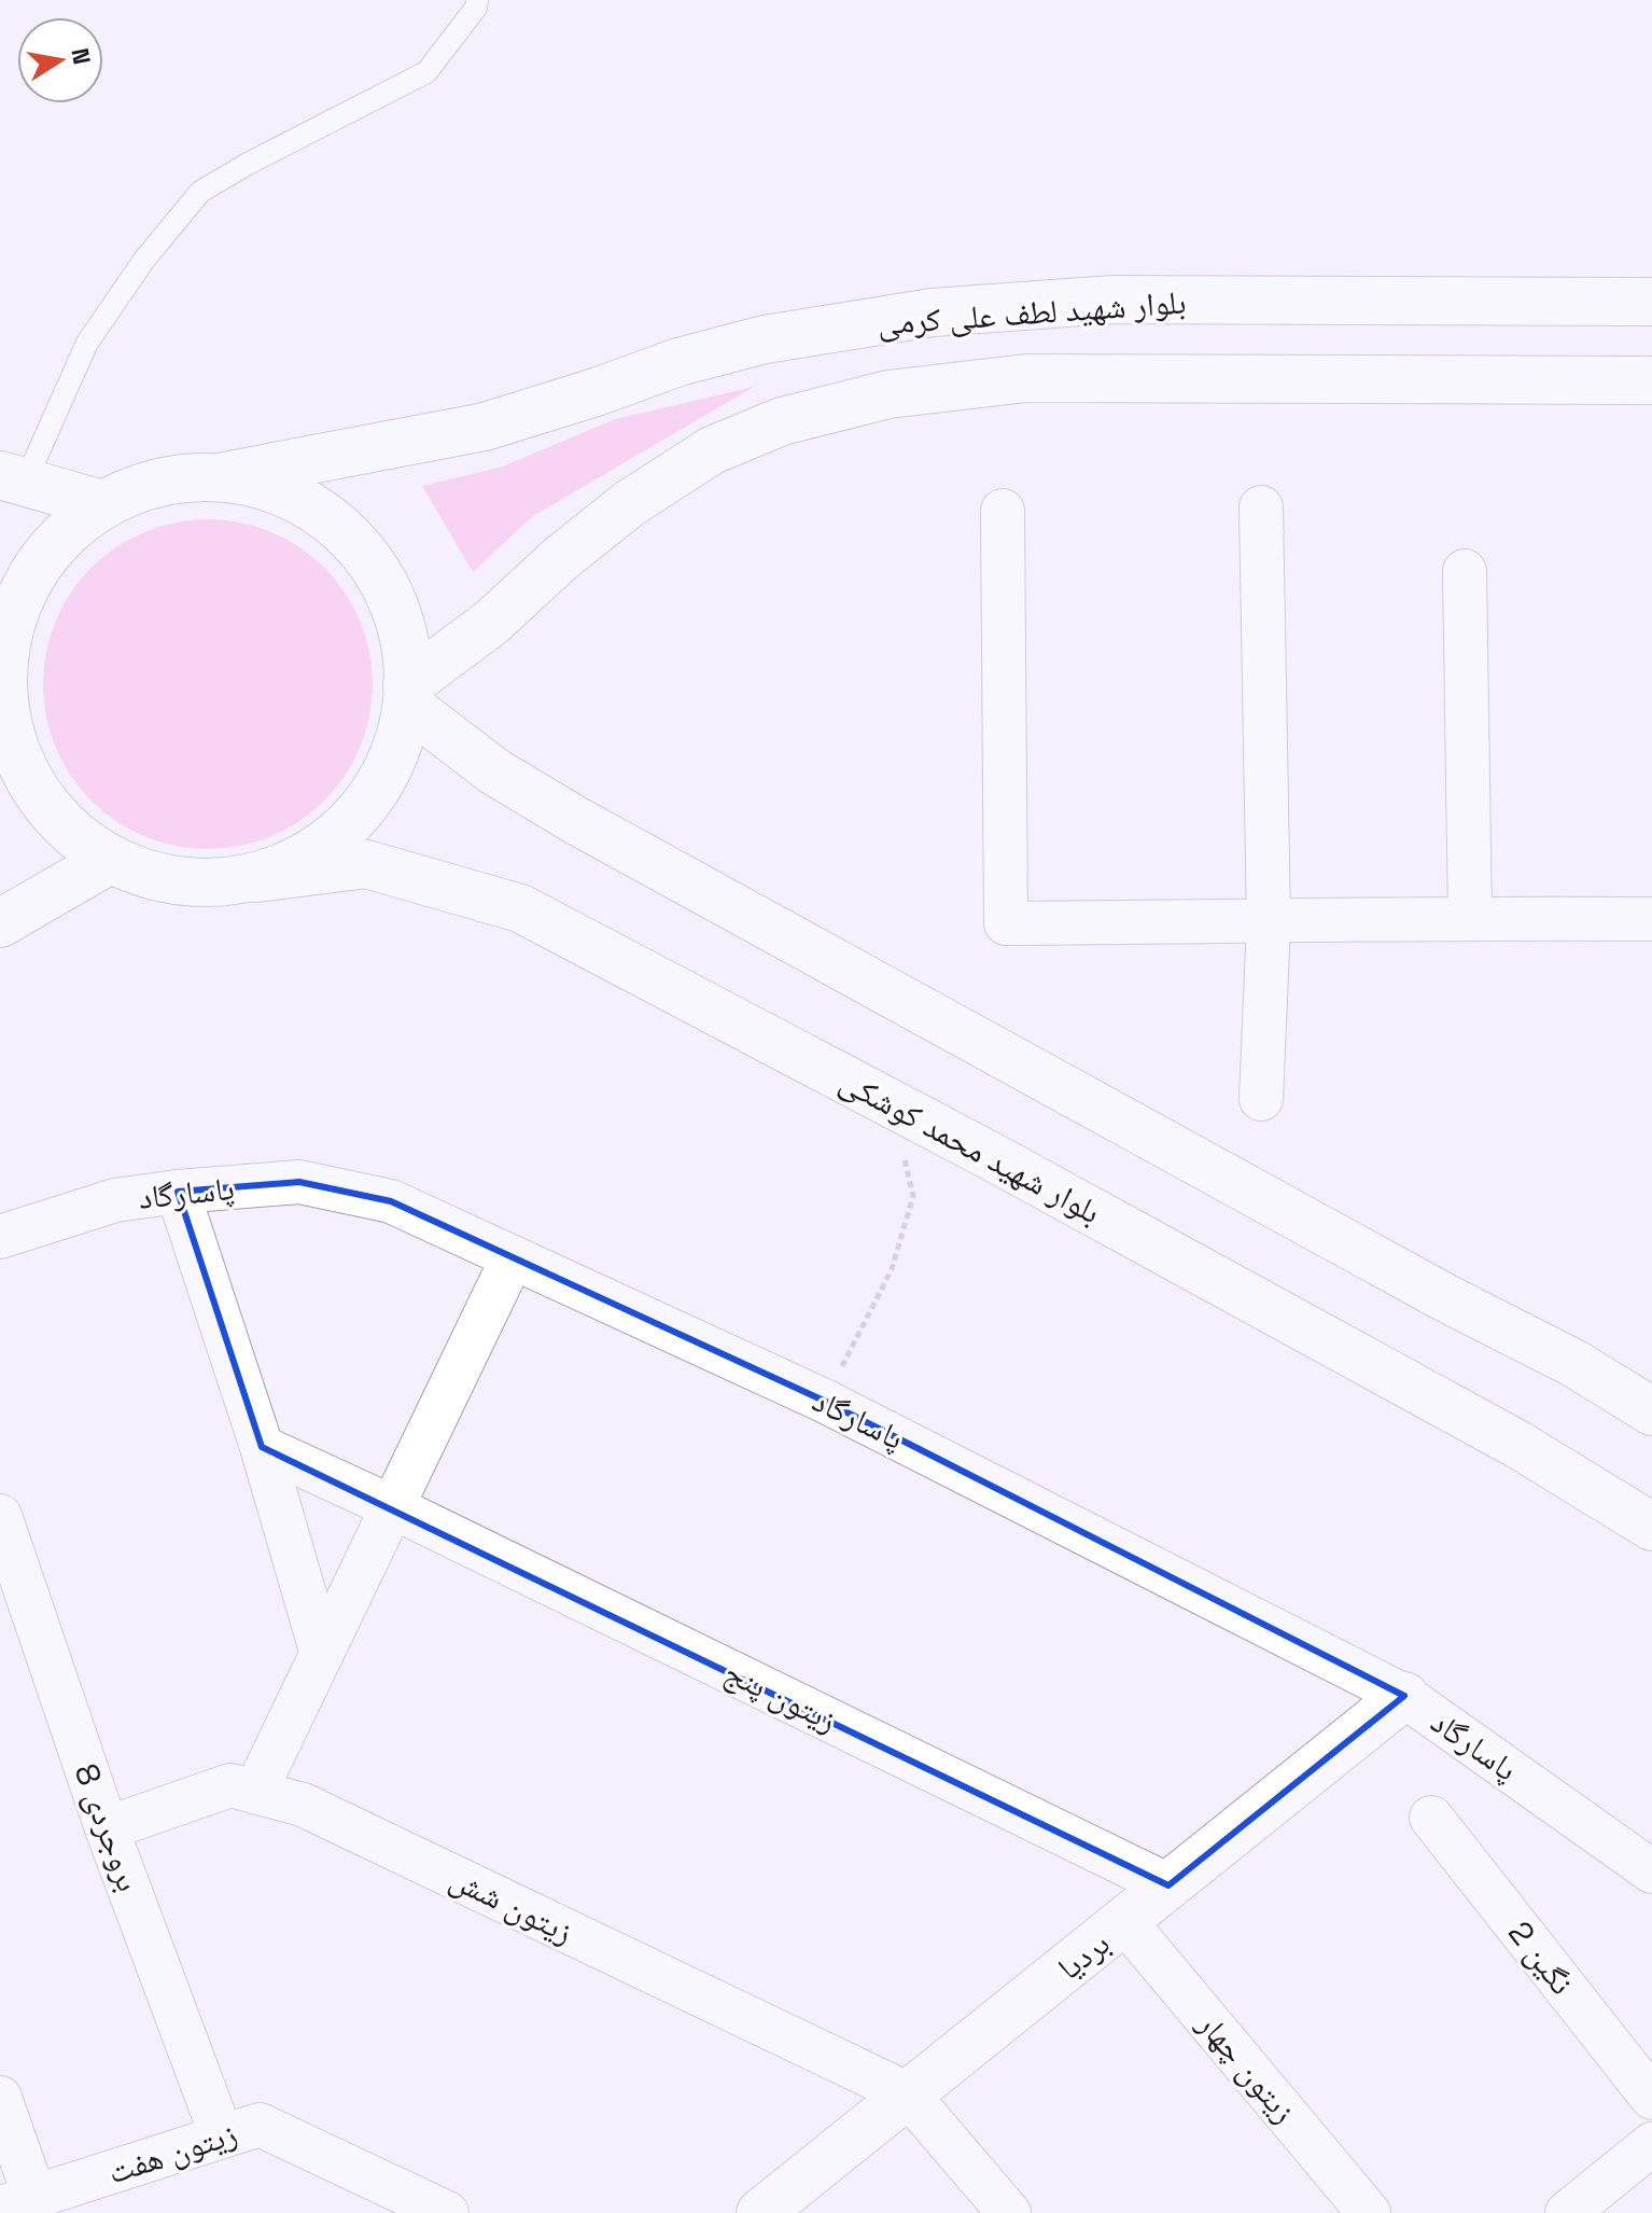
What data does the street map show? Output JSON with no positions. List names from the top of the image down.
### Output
{
  "streets": {
    "main road": ["بلوار شهید لطف علی کرمی", "بلوار شهید محمد کوشکی", "بردیا"],
    "street": [
      "پاسارگاد",
      "زیتون پنج",
      "بروجردی 8",
      "زیتون شش",
      "نگین 2",
      "زیتون چهار",
      "زیتون هفت"
    ]
  },
  "crossings": [
    ["بلوار شهید لطف علی کرمی", "بلوار شهید محمد کوشکی"],
    ["پاسارگاد", "بردیا"],
    ["زیتون پنج", "بردیا"],
    ["بروجردی 8", "زیتون شش"],
    ["بروجردی 8", "زیتون هفت"],
    ["زیتون شش", "بردیا"],
    ["بردیا", "زیتون چهار"]
  ],
  "north": "right"
}
